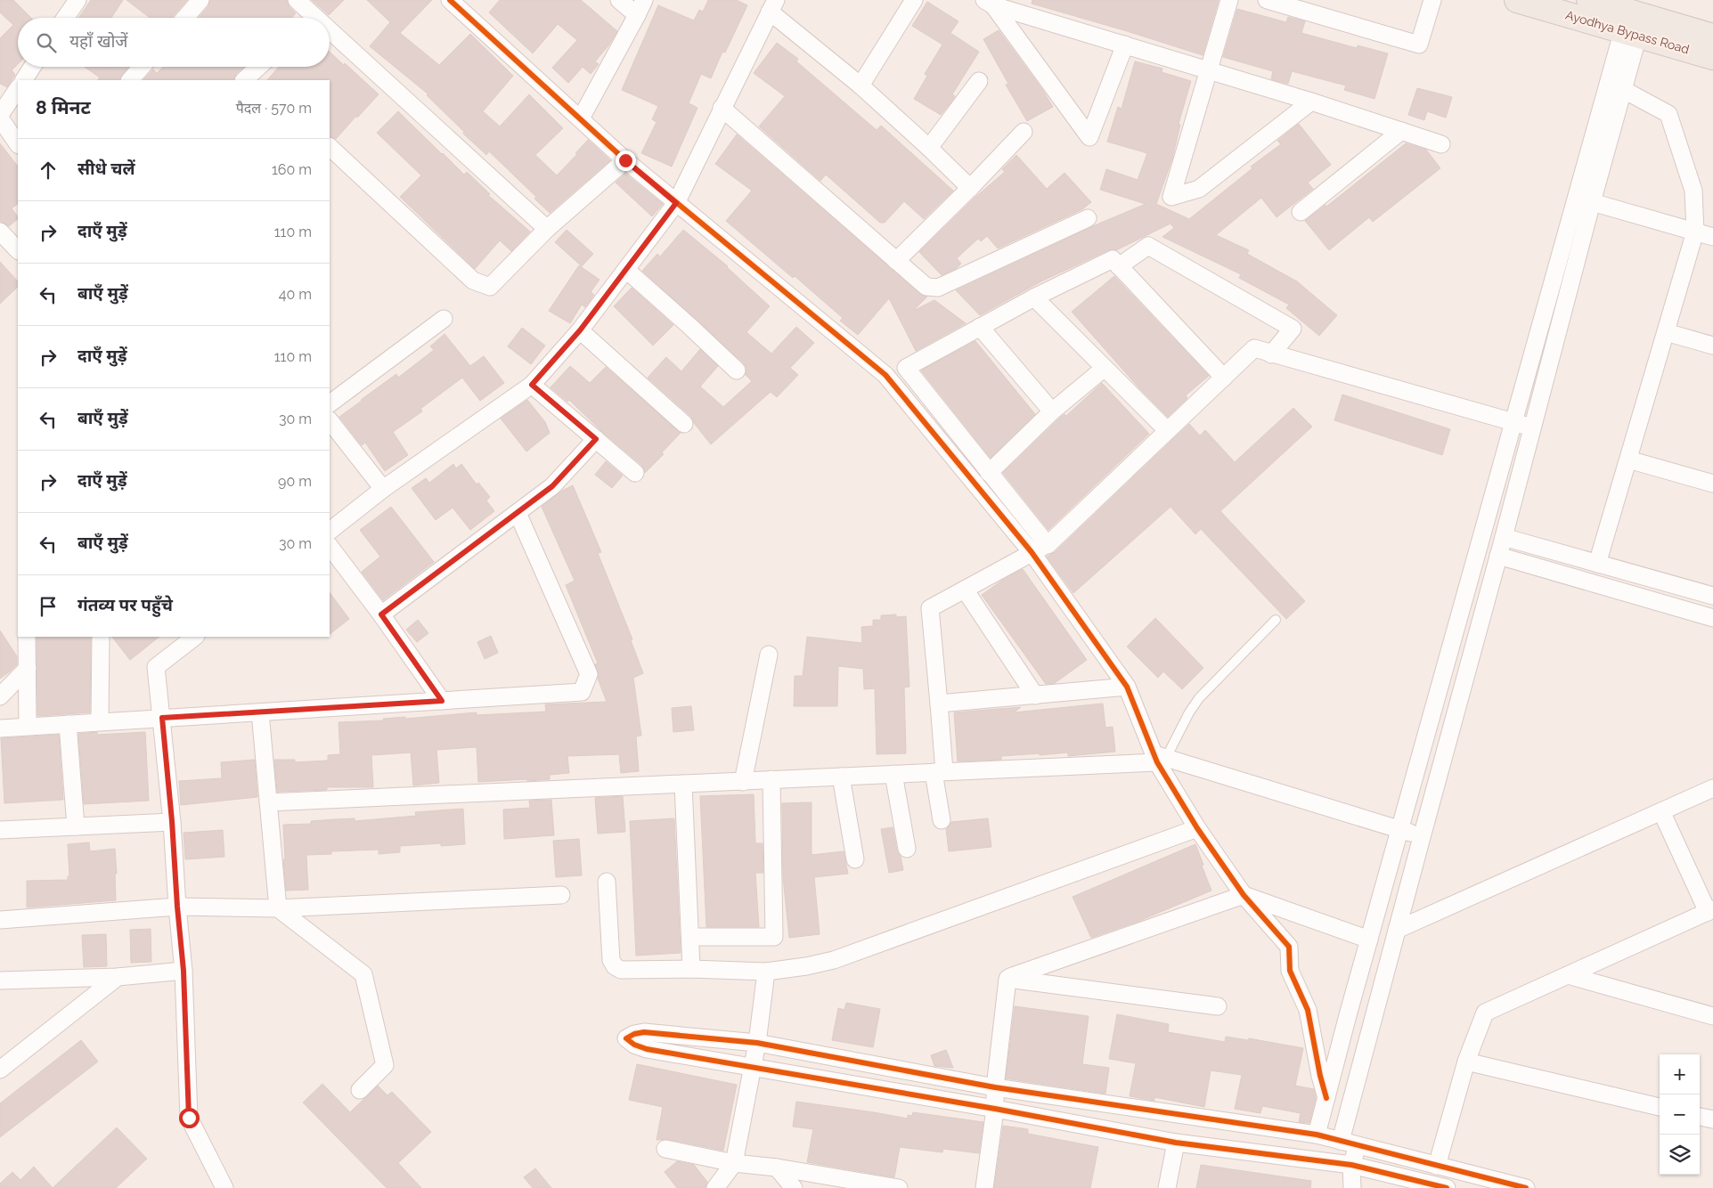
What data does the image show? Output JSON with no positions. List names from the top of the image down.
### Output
{
  "streets": {
    "main road": ["Ayodhya Bypass Road"]
  },
  "page": {
    "search": "यहाँ खोजें",
    "heading": ["8 मिनट", "पैदल · 570 m"],
    "list": [
      ["सीधे चलें", "160 m"],
      ["दाएँ मुड़ें", "110 m"],
      ["बाएँ मुड़ें", "40 m"],
      ["दाएँ मुड़ें", "110 m"],
      ["बाएँ मुड़ें", "30 m"],
      ["दाएँ मुड़ें", "90 m"],
      ["बाएँ मुड़ें", "30 m"],
      "गंतव्य पर पहुँचे"
    ],
    "map_buttons": ["+", "−"]
  }
}
